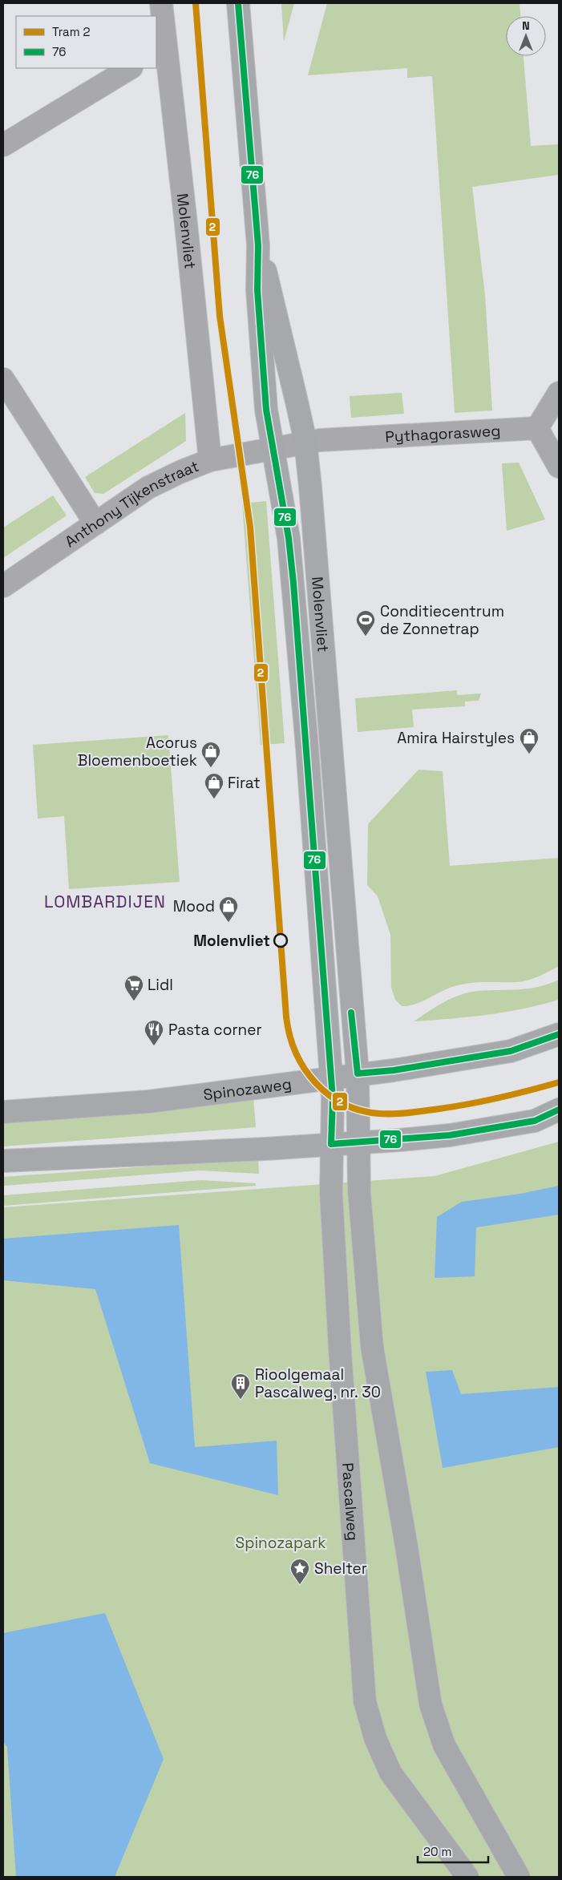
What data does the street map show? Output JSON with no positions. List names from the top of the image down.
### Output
{
  "streets": {
    "main road": ["Molenvliet", "Spinozaweg", "Pascalweg"],
    "street": ["Pythagorasweg", "Anthony Tijkenstraat"]
  },
  "crossings": [
    ["Molenvliet", "Pythagorasweg"],
    ["Molenvliet", "Anthony Tijkenstraat"],
    ["Molenvliet", "Spinozaweg"],
    ["Molenvliet", "Pascalweg"]
  ],
  "districts": ["LOMBARDIJEN"],
  "parks": ["Spinozapark"],
  "places": {
    "sports": ["Conditiecentrum de Zonnetrap"],
    "shop": [
      "Amira Hairstyles",
      "Acorus Bloemenboetiek",
      "Firat",
      "Mood"
    ],
    "other": ["Molenvliet"],
    "supermarket": ["Lidl"],
    "restaurant": ["Pasta corner"],
    "building": ["Rioolgemaal Pascalweg, nr. 30"],
    "place": ["Shelter"]
  },
  "lines": ["tram line 2", "transit line 76"],
  "legend": ["Tram 2", "76"],
  "scale_bar": "20 m",
  "north": "top"
}
